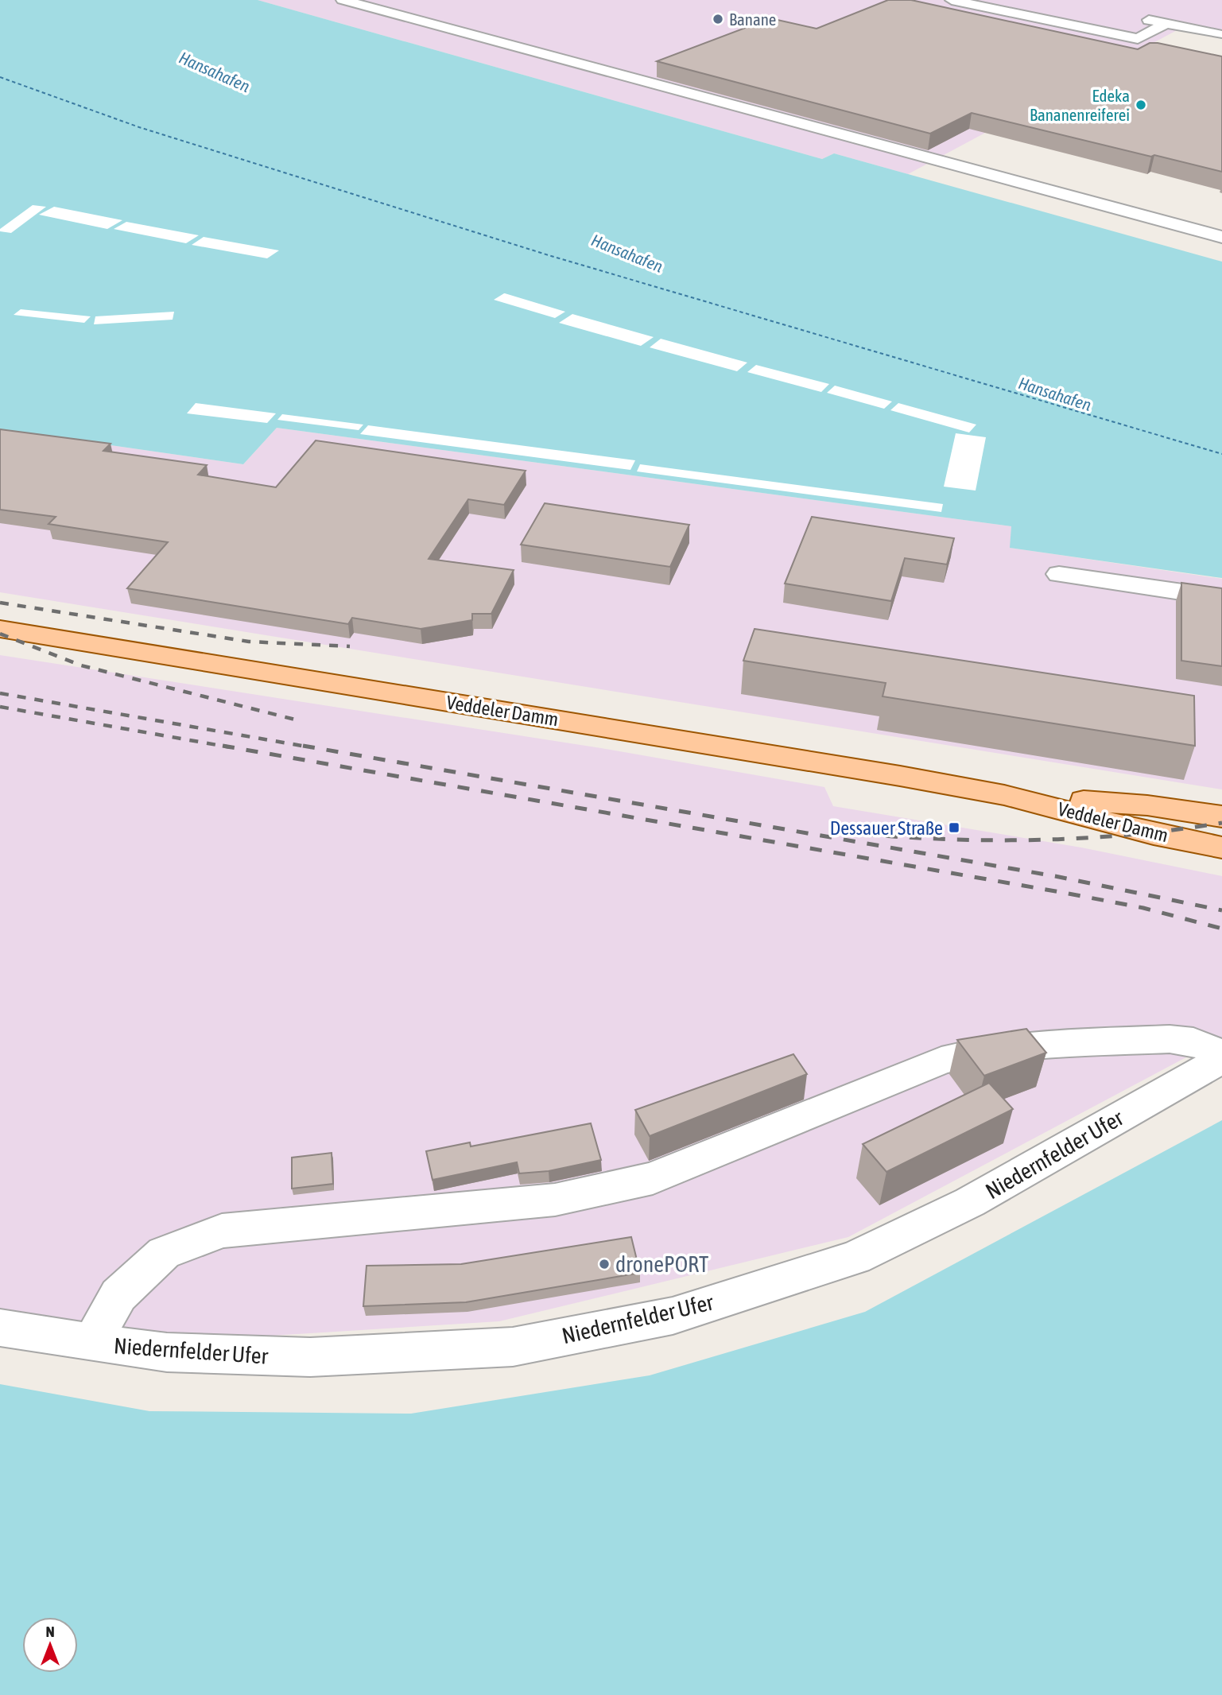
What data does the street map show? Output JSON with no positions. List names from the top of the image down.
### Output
{
  "streets": {
    "main road": ["Veddeler Damm"],
    "street": ["Niedernfelder Ufer"]
  },
  "water": ["Hansahafen"],
  "places": {
    "other": ["Banane", "Edeka Bananenreiferei", "dronePORT"],
    "transit": ["Dessauer Straße"]
  },
  "north": "top"
}
